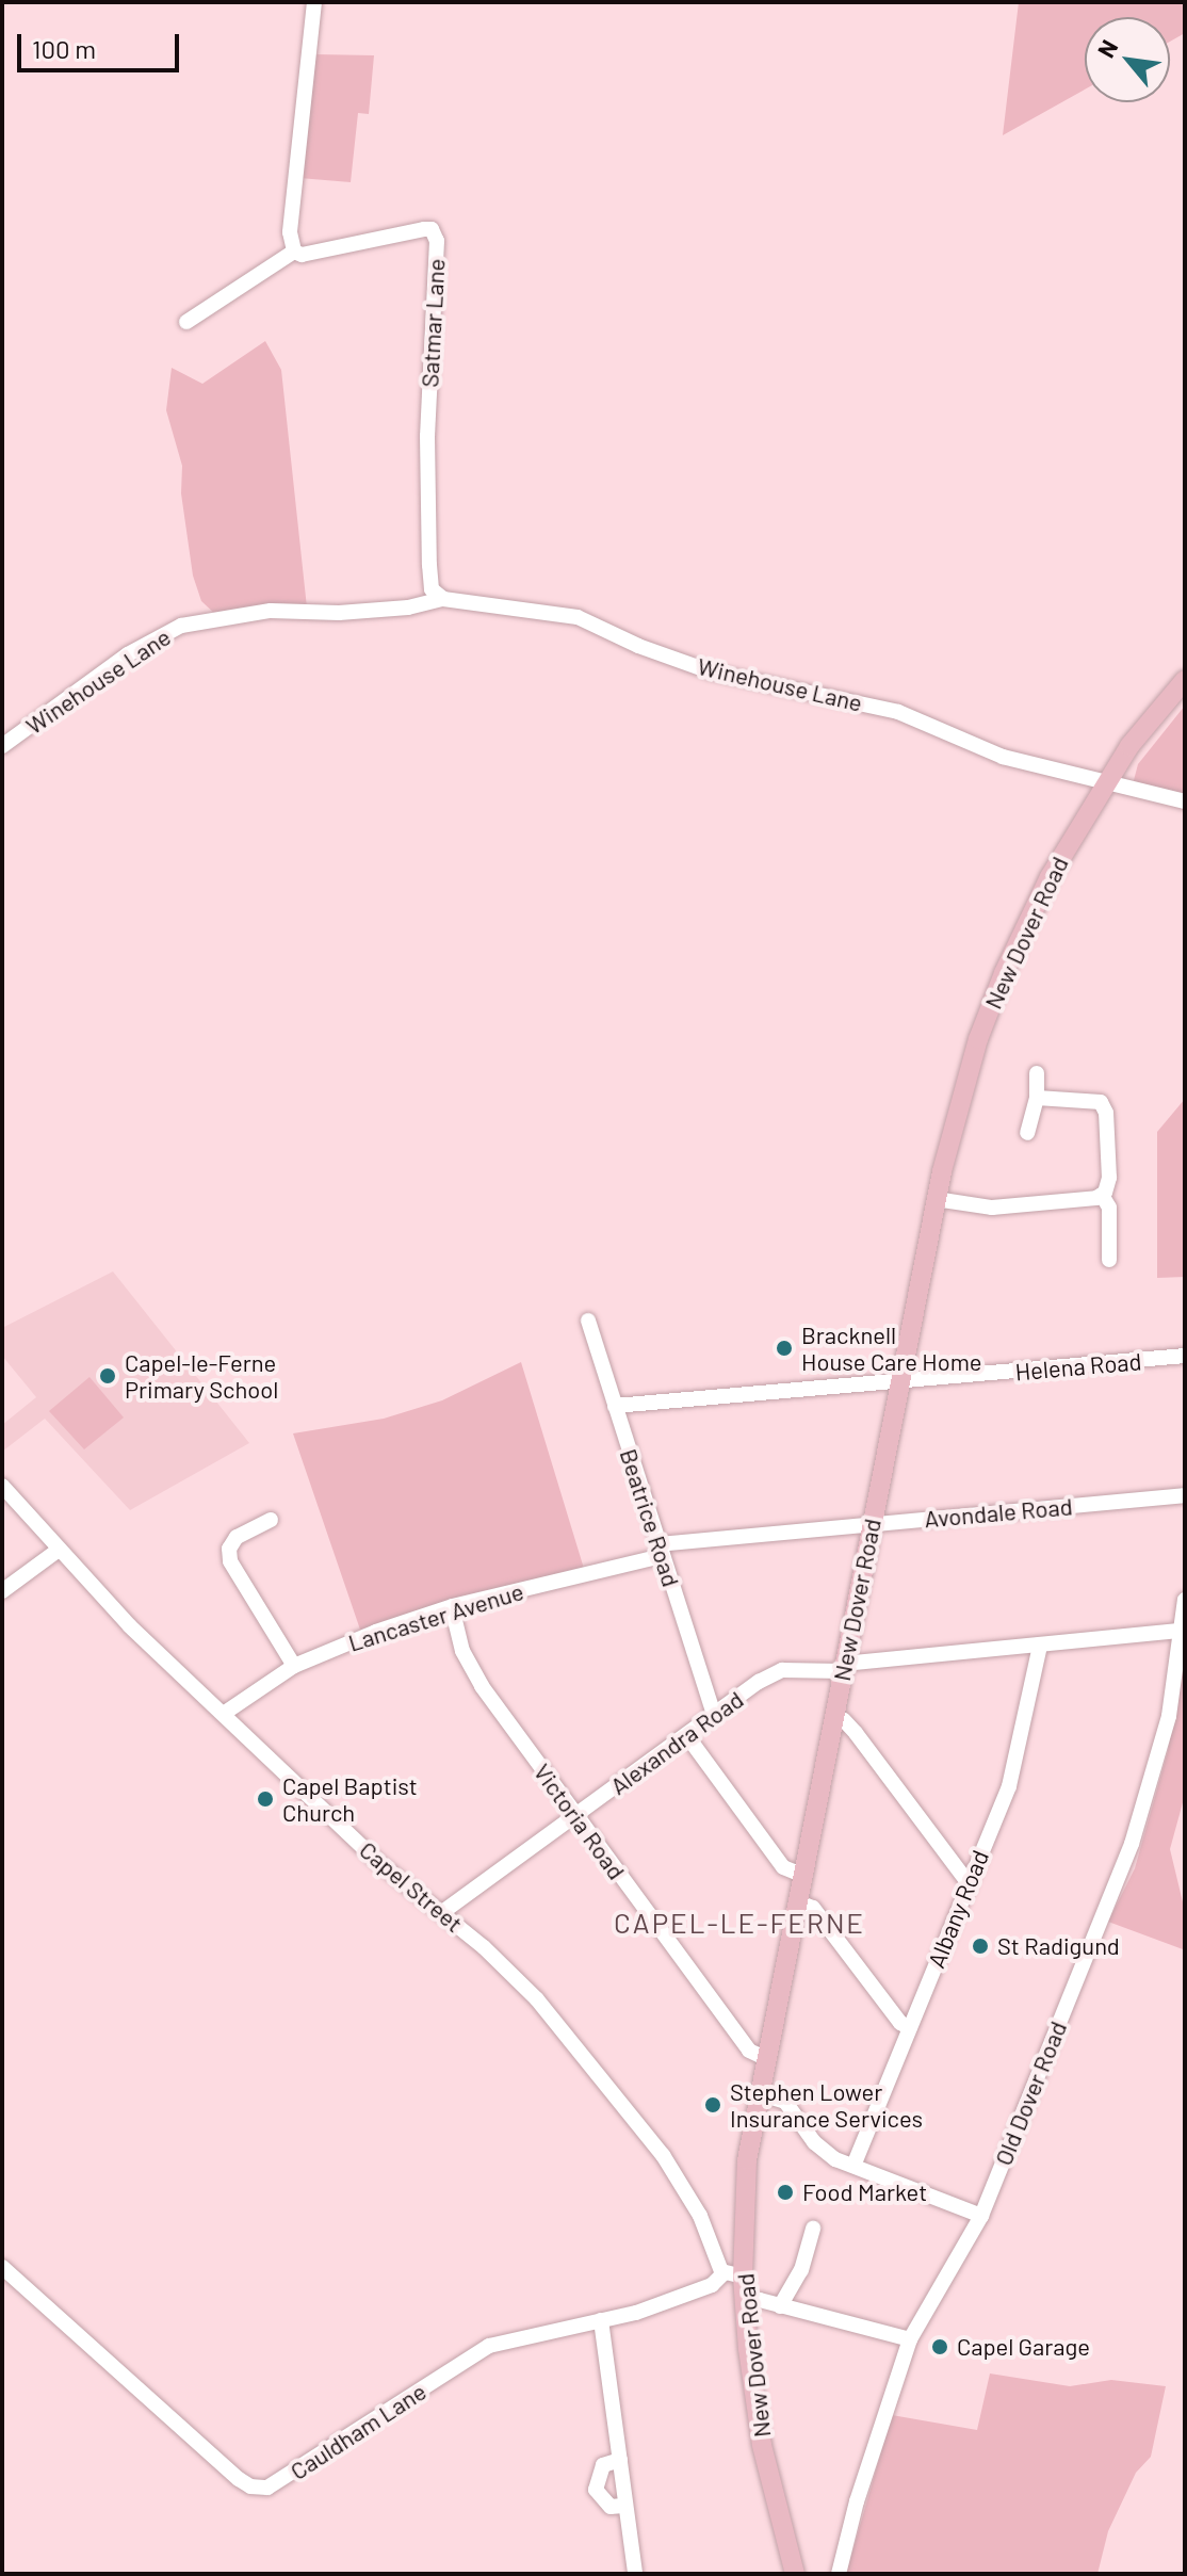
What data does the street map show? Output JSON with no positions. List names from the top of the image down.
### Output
{
  "streets": {
    "main road": ["New Dover Road"],
    "street": [
      "Satmar Lane",
      "Winehouse Lane",
      "Helena Road",
      "Avondale Road",
      "Beatrice Road",
      "Lancaster Avenue",
      "Alexandra Road",
      "Victoria Road",
      "Capel Street",
      "Albany Road",
      "Old Dover Road",
      "Cauldham Lane"
    ]
  },
  "crossings": [
    ["Satmar Lane", "Winehouse Lane"],
    ["Winehouse Lane", "New Dover Road"],
    ["New Dover Road", "Helena Road"],
    ["New Dover Road", "Avondale Road"],
    ["New Dover Road", "Alexandra Road"],
    ["New Dover Road", "Victoria Road"],
    ["New Dover Road", "Capel Street"],
    ["New Dover Road", "Cauldham Lane"],
    ["Helena Road", "Beatrice Road"],
    ["Avondale Road", "Beatrice Road"],
    ["Avondale Road", "Lancaster Avenue"],
    ["Beatrice Road", "Lancaster Avenue"],
    ["Beatrice Road", "Alexandra Road"],
    ["Lancaster Avenue", "Victoria Road"],
    ["Lancaster Avenue", "Capel Street"],
    ["Alexandra Road", "Victoria Road"],
    ["Alexandra Road", "Capel Street"],
    ["Alexandra Road", "Albany Road"],
    ["Alexandra Road", "Old Dover Road"],
    ["Capel Street", "Cauldham Lane"]
  ],
  "districts": ["CAPEL-LE-FERNE"],
  "places": [
    "Bracknell House Care Home",
    "Capel-le-Ferne Primary School",
    "Capel Baptist Church",
    "St Radigund",
    "Stephen Lower Insurance Services",
    "Food Market",
    "Capel Garage"
  ],
  "scale_bar": "100 m",
  "north": "top left"
}
